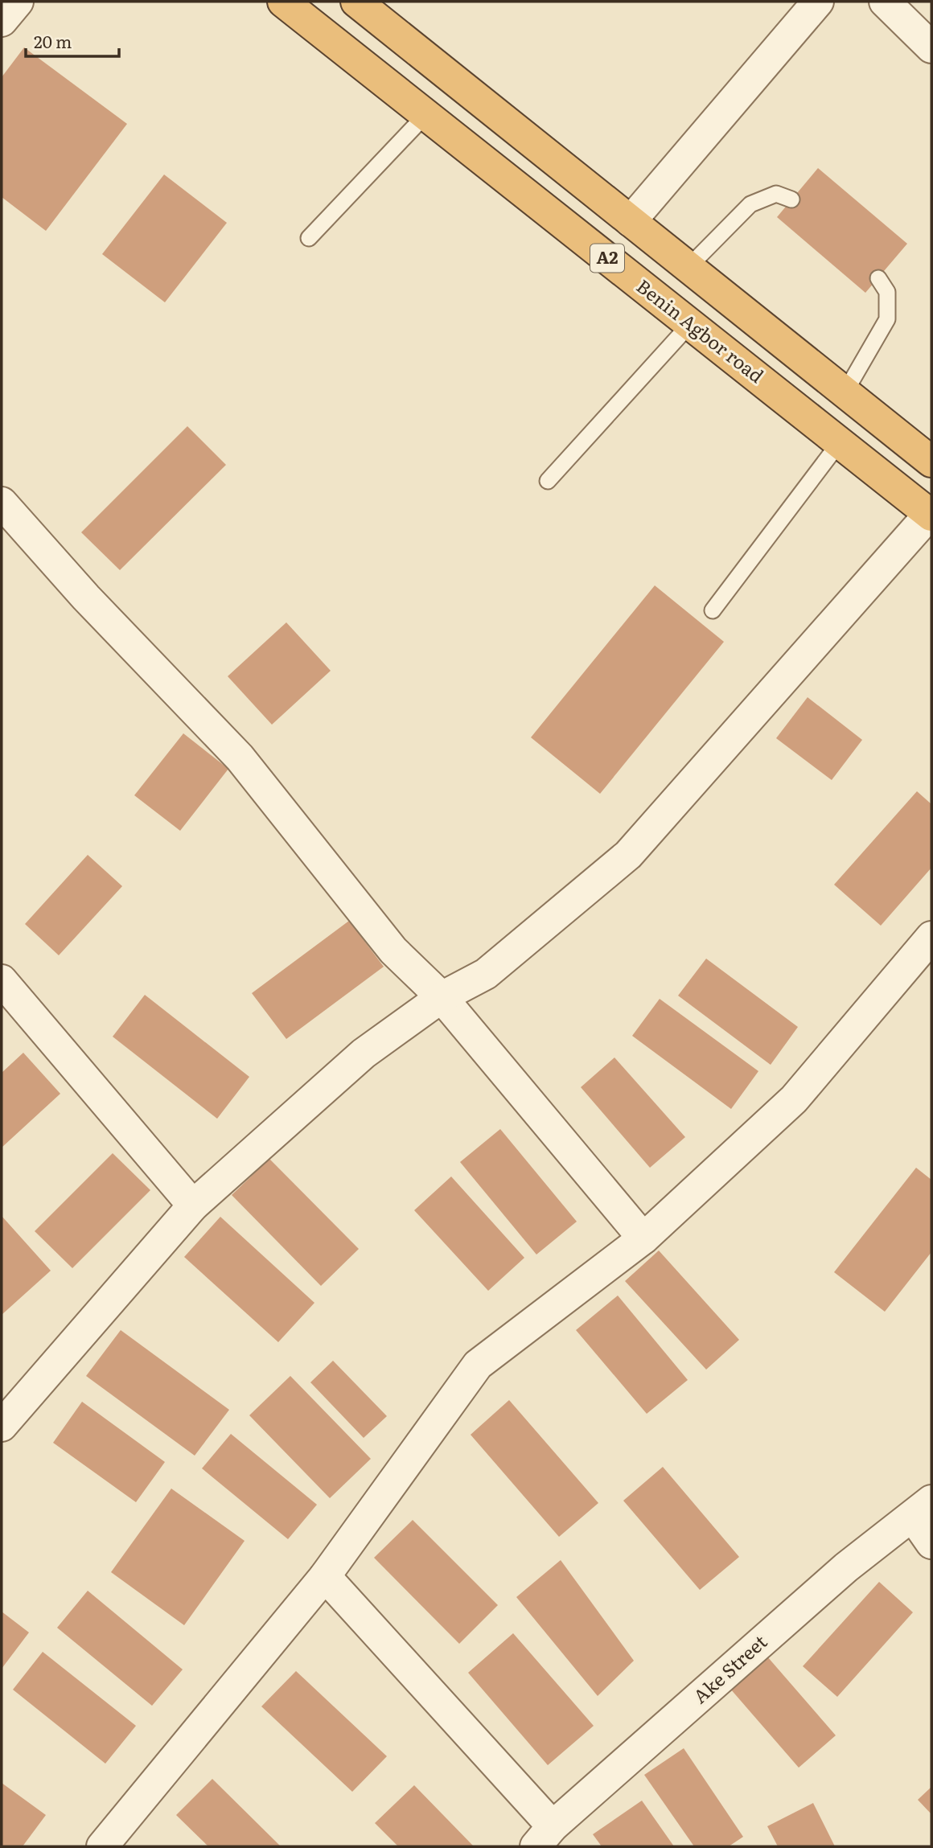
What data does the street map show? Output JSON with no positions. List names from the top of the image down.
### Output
{
  "streets": {
    "highway": ["A2", "Benin Agbor road"],
    "street": ["Ake Street"]
  },
  "scale_bar": "20 m"
}
